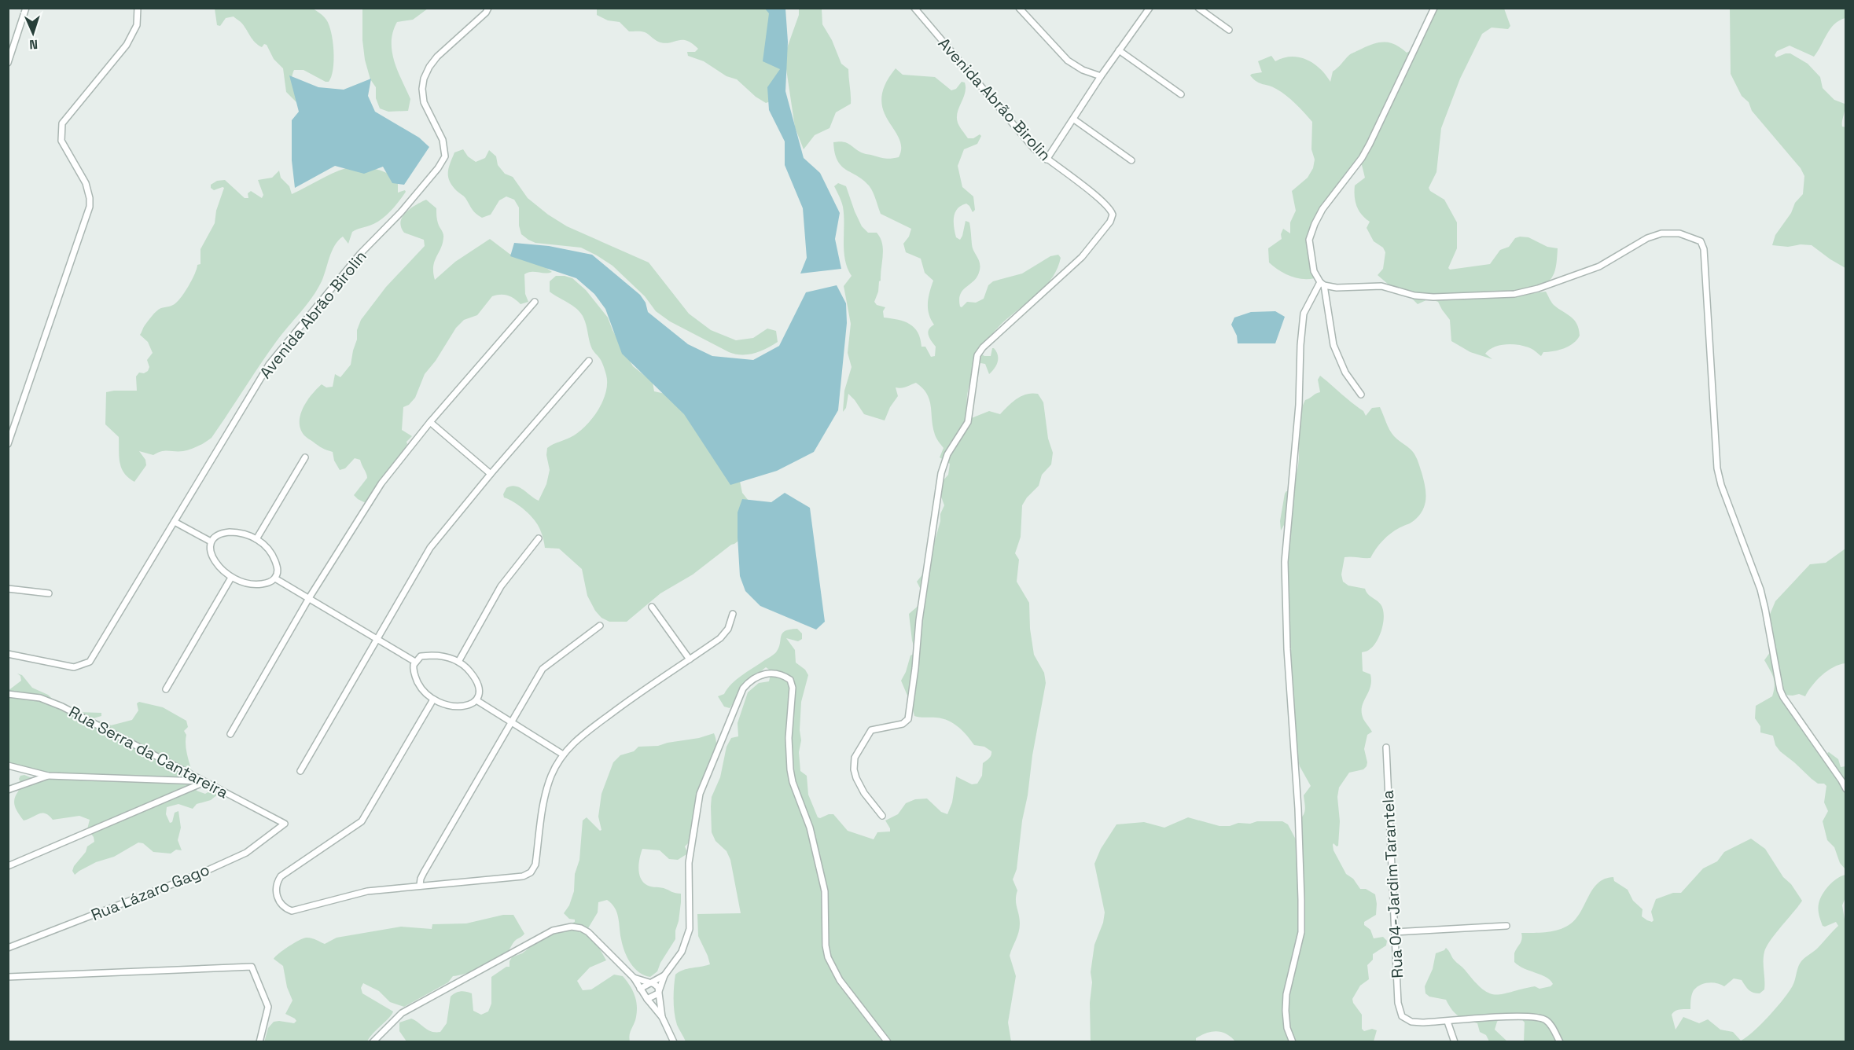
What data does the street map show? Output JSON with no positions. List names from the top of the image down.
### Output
{
  "streets": {
    "street": [
      "Avenida Abrão Birolin",
      "Rua Serra da Cantareira",
      "Rua 04- Jardim Tarantela",
      "Rua Lázaro Gago"
    ]
  },
  "crossings": [
    ["Rua Serra da Cantareira", "Rua Lázaro Gago"]
  ],
  "north": "bottom"
}
